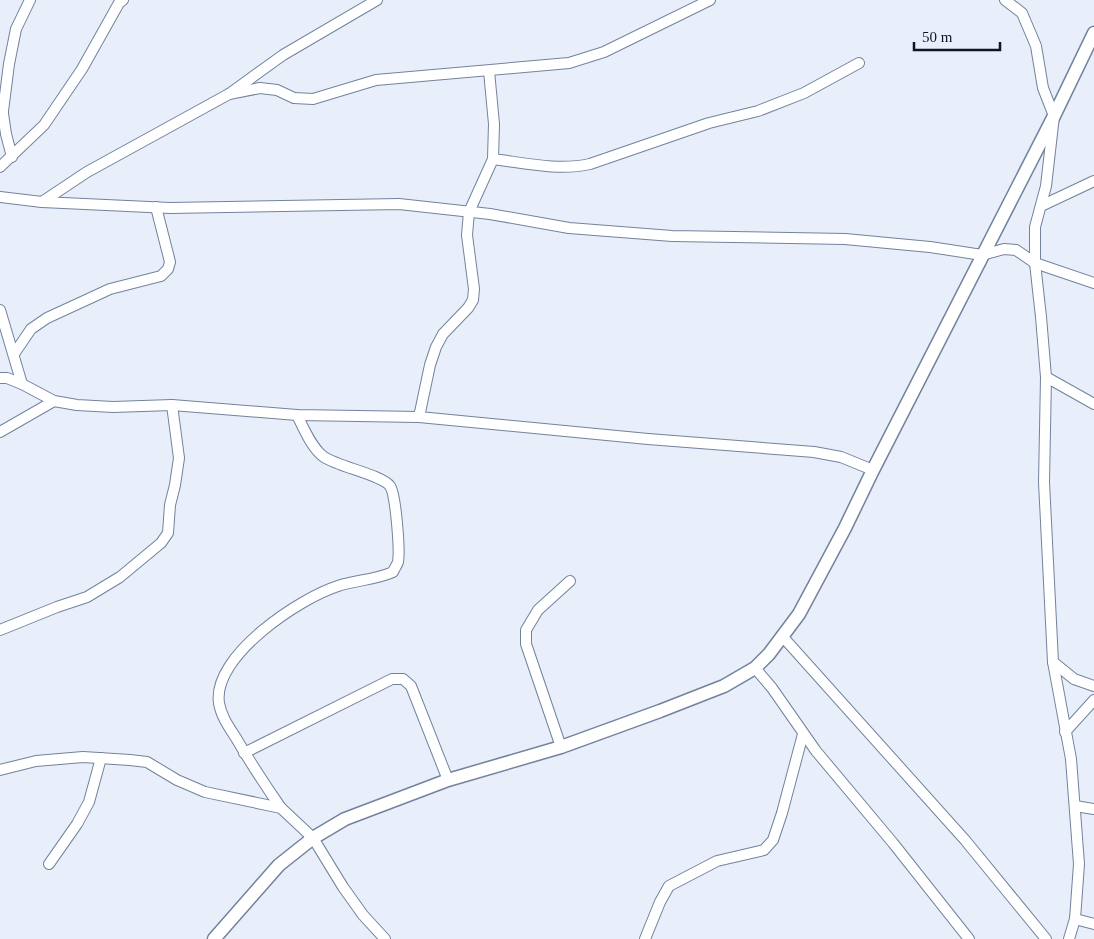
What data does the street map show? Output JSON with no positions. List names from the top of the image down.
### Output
{
  "scale_bar": "50 m"
}
